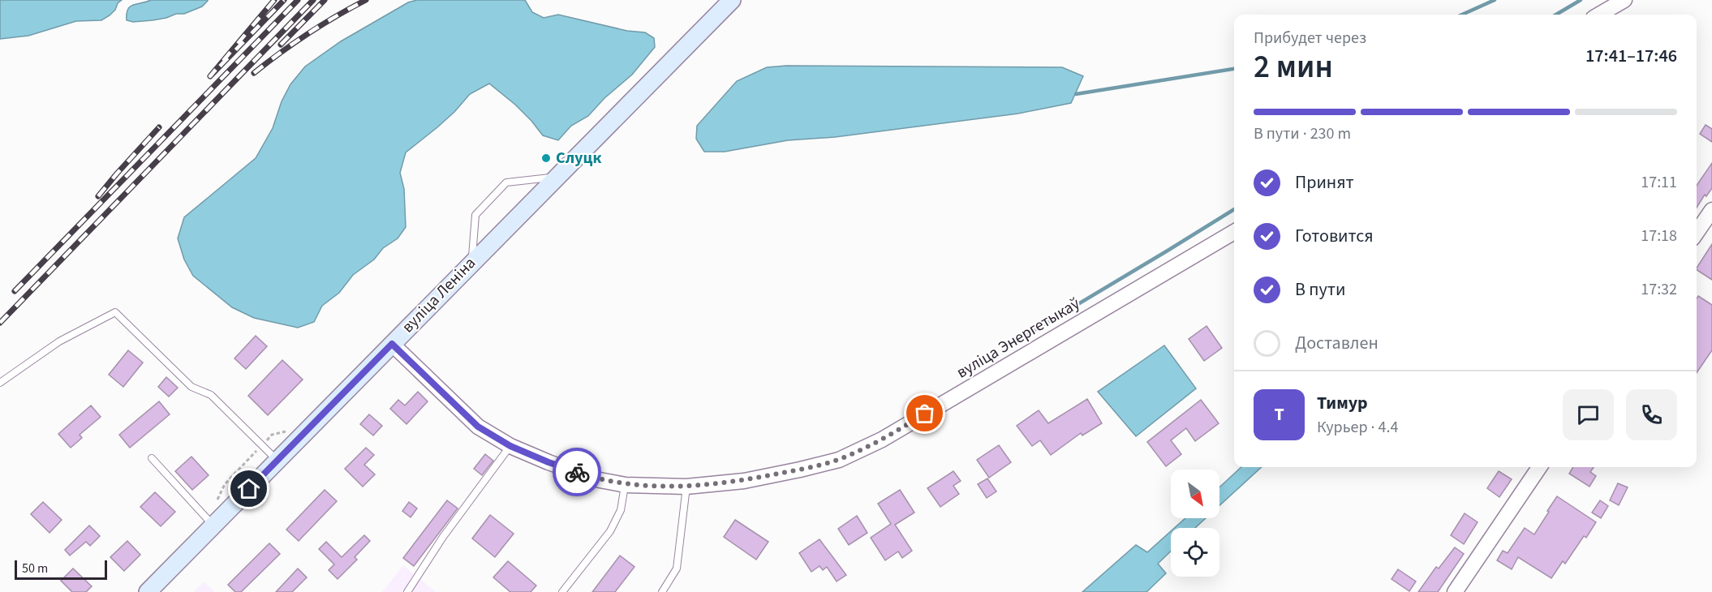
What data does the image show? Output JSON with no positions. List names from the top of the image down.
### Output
{
  "streets": {
    "main road": ["вуліца Леніна"],
    "street": ["вуліца Энергетыкаў"]
  },
  "crossings": [
    ["вуліца Леніна", "вуліца Энергетыкаў"]
  ],
  "places": ["Слуцк"],
  "scale_bar": "50 m",
  "north": "bottom right",
  "page": {
    "heading": ["2 мин", "Прибудет через", "17:41–17:46"],
    "panel": ["Тимур", "Курьер · 4.4"],
    "bar": "В пути · 230 m",
    "list": [
      ["Принят", "17:11"],
      ["Готовится", "17:18"],
      ["В пути", "17:32"],
      "Доставлен"
    ],
    "round": "Т",
    "scale": "50 m"
  }
}
